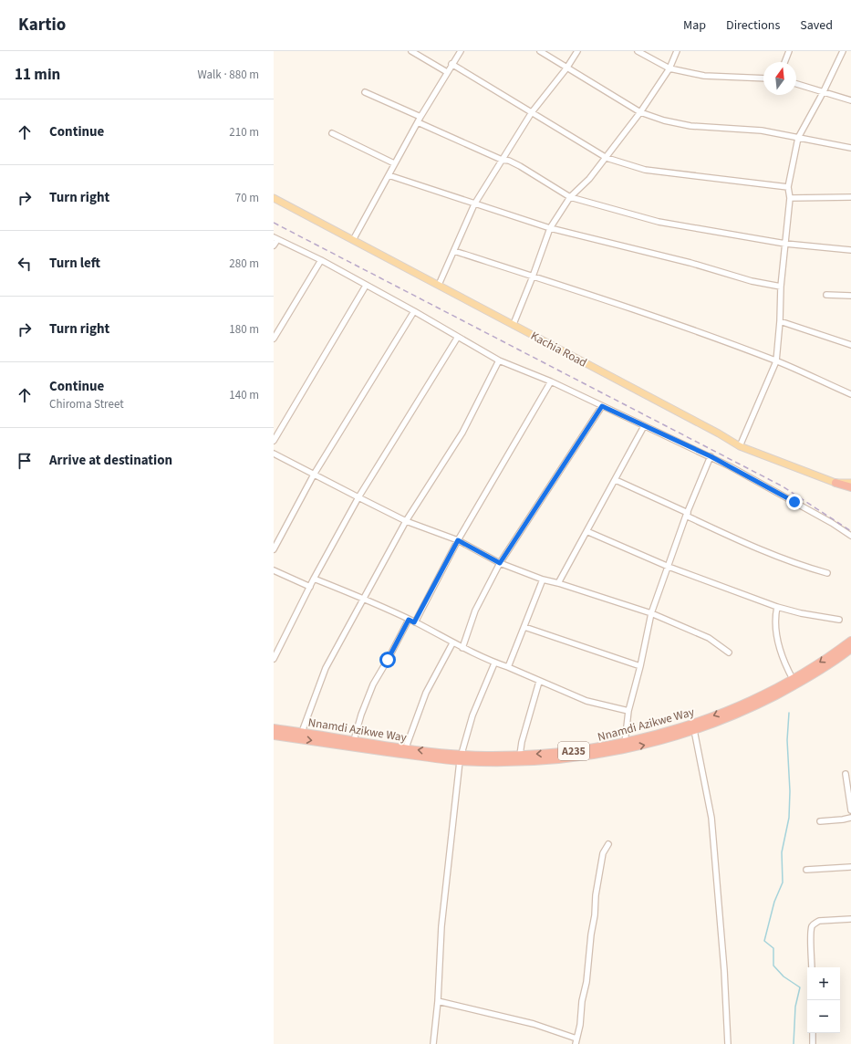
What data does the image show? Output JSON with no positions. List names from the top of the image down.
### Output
{
  "streets": {
    "highway": ["Nnamdi Azikwe Way", "A235"],
    "main road": ["Kachia Road"]
  },
  "north": "top",
  "page": {
    "header": "Kartio",
    "nav": ["Map", "Directions", "Saved"],
    "heading": ["11 min", "Walk · 880 m"],
    "list": [
      ["Continue", "210 m"],
      ["Turn right", "70 m"],
      ["Turn left", "280 m"],
      ["Turn right", "180 m"],
      ["Continue", "Chiroma Street", "140 m"],
      "Arrive at destination"
    ],
    "map_buttons": ["+", "−"]
  }
}
